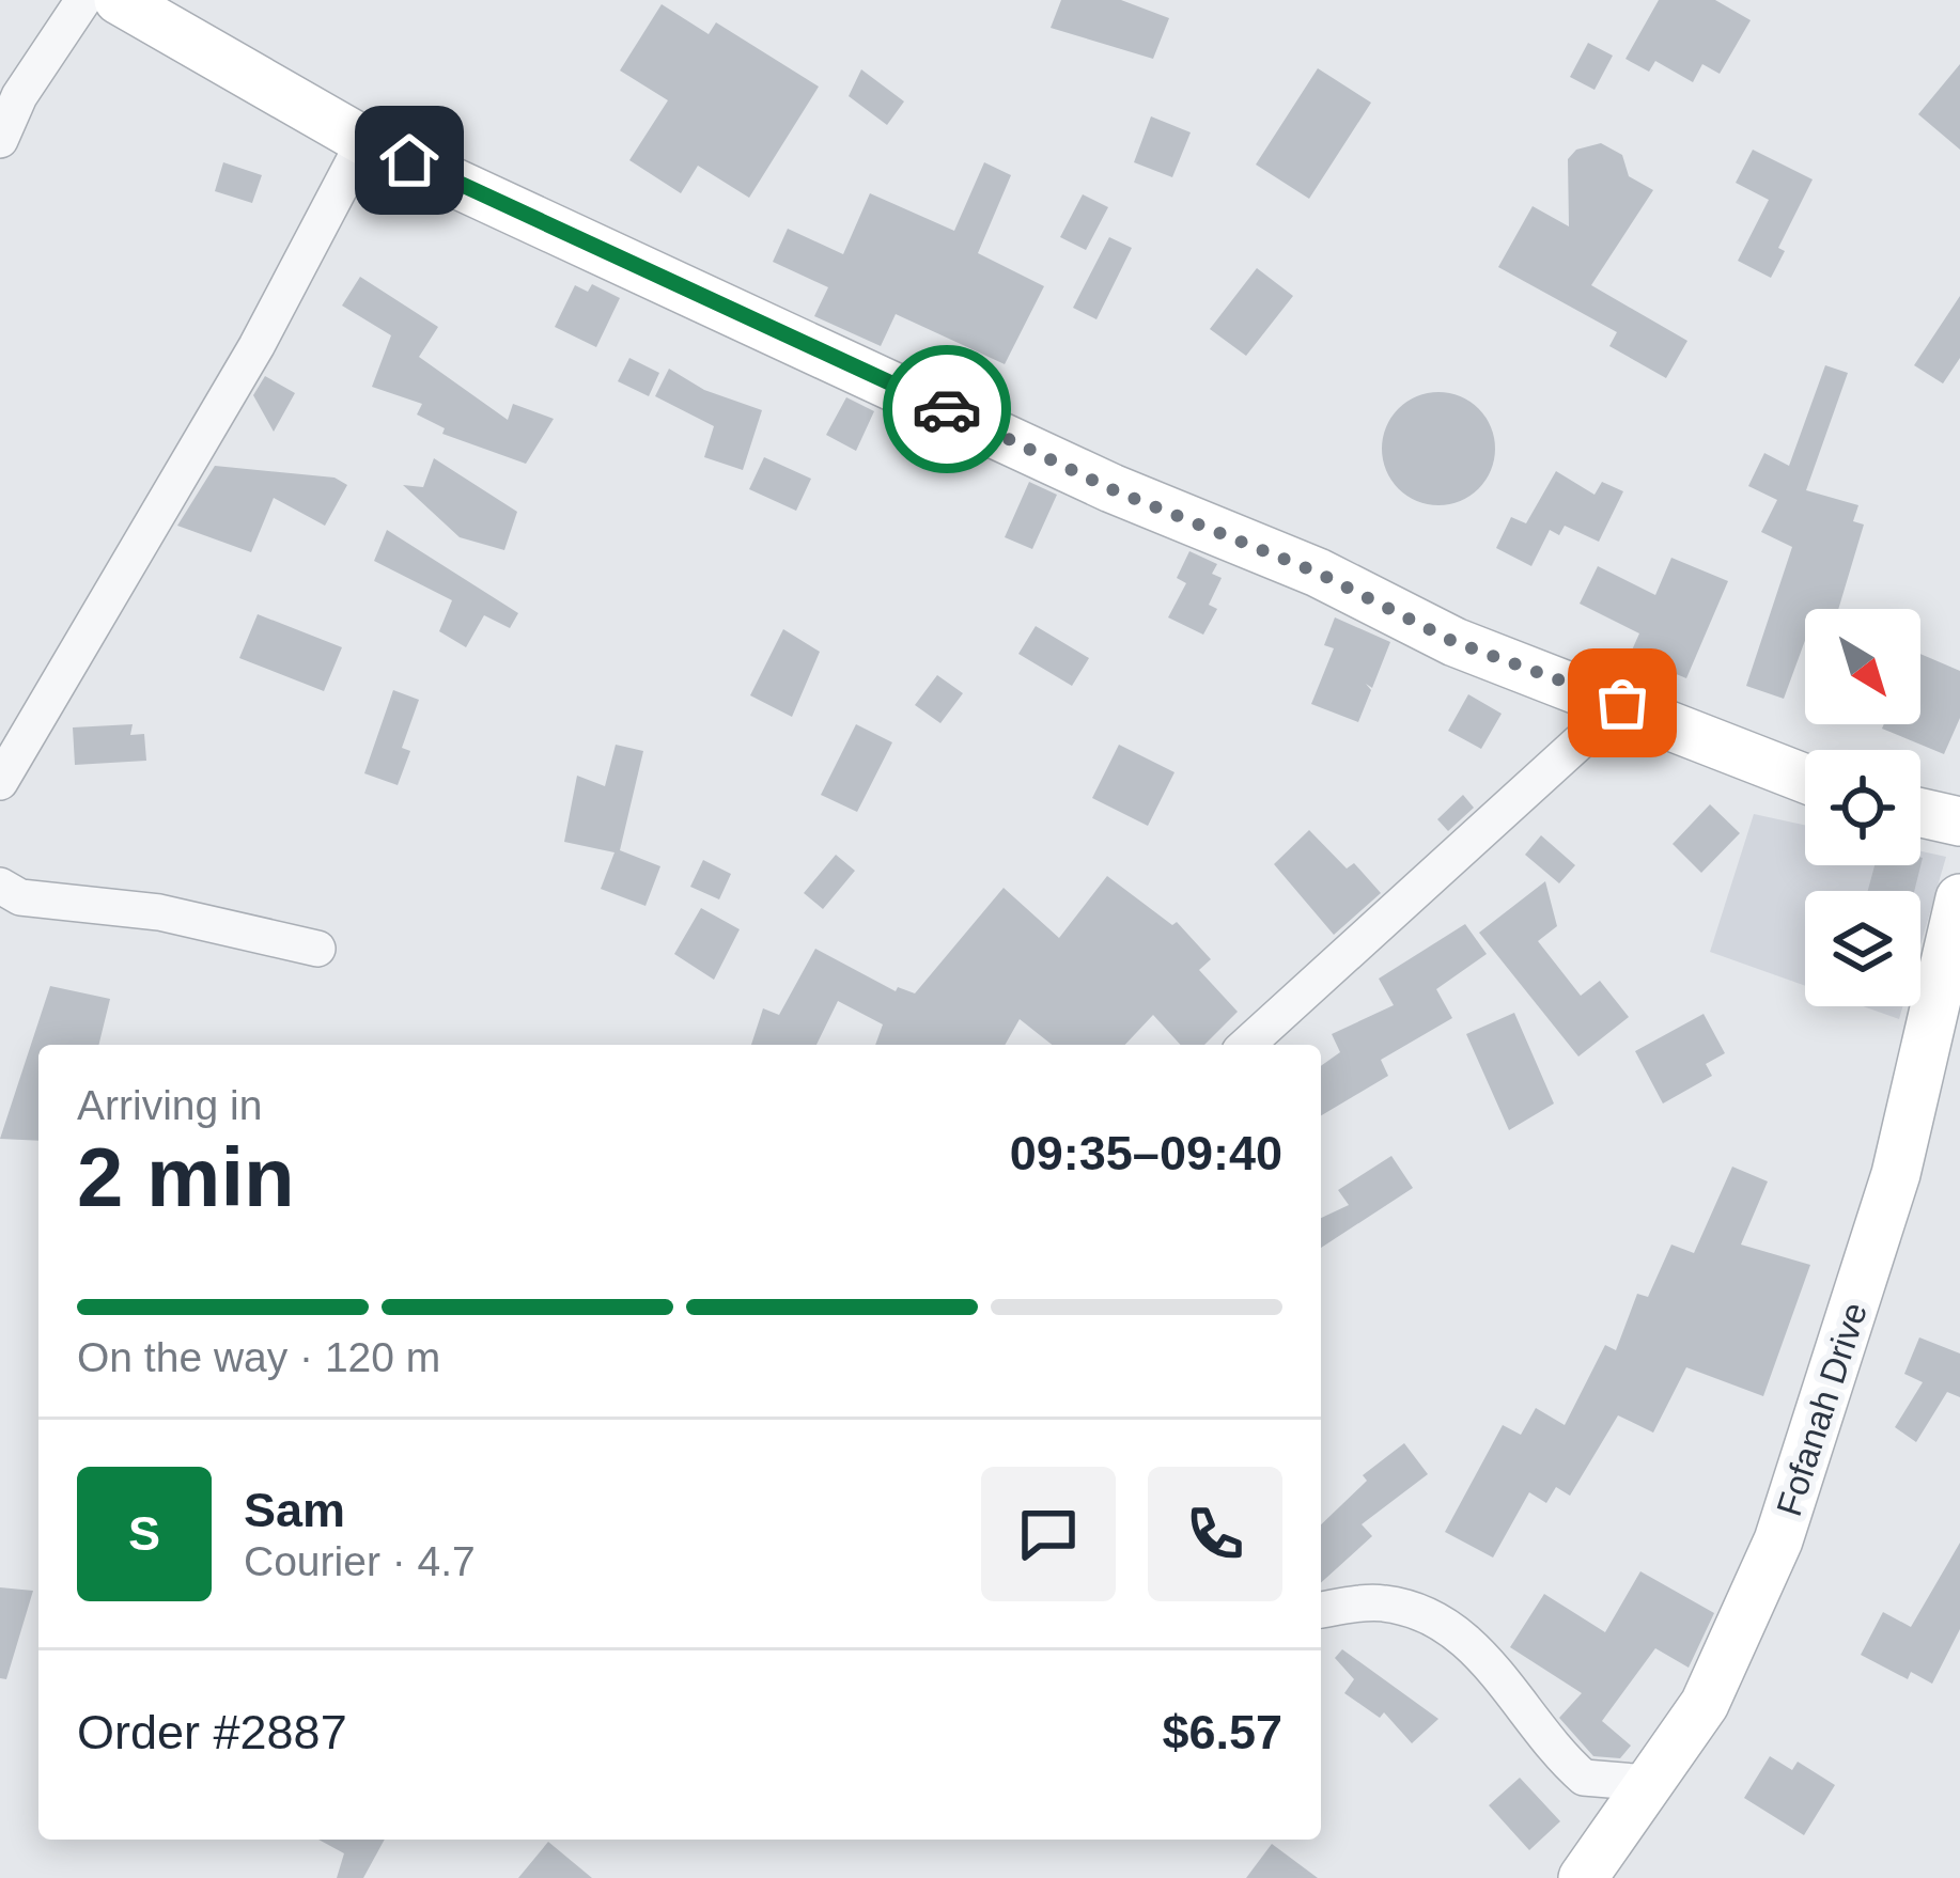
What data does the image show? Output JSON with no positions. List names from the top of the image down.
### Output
{
  "streets": {
    "street": ["Fofanah Drive"]
  },
  "north": "bottom right",
  "page": {
    "heading": ["2 min", "Arriving in", "09:35–09:40"],
    "panel": [
      "Sam",
      "Courier · 4.7",
      "Order #2887",
      "$6.57"
    ],
    "bar": "On the way · 120 m",
    "round": "S"
  }
}
